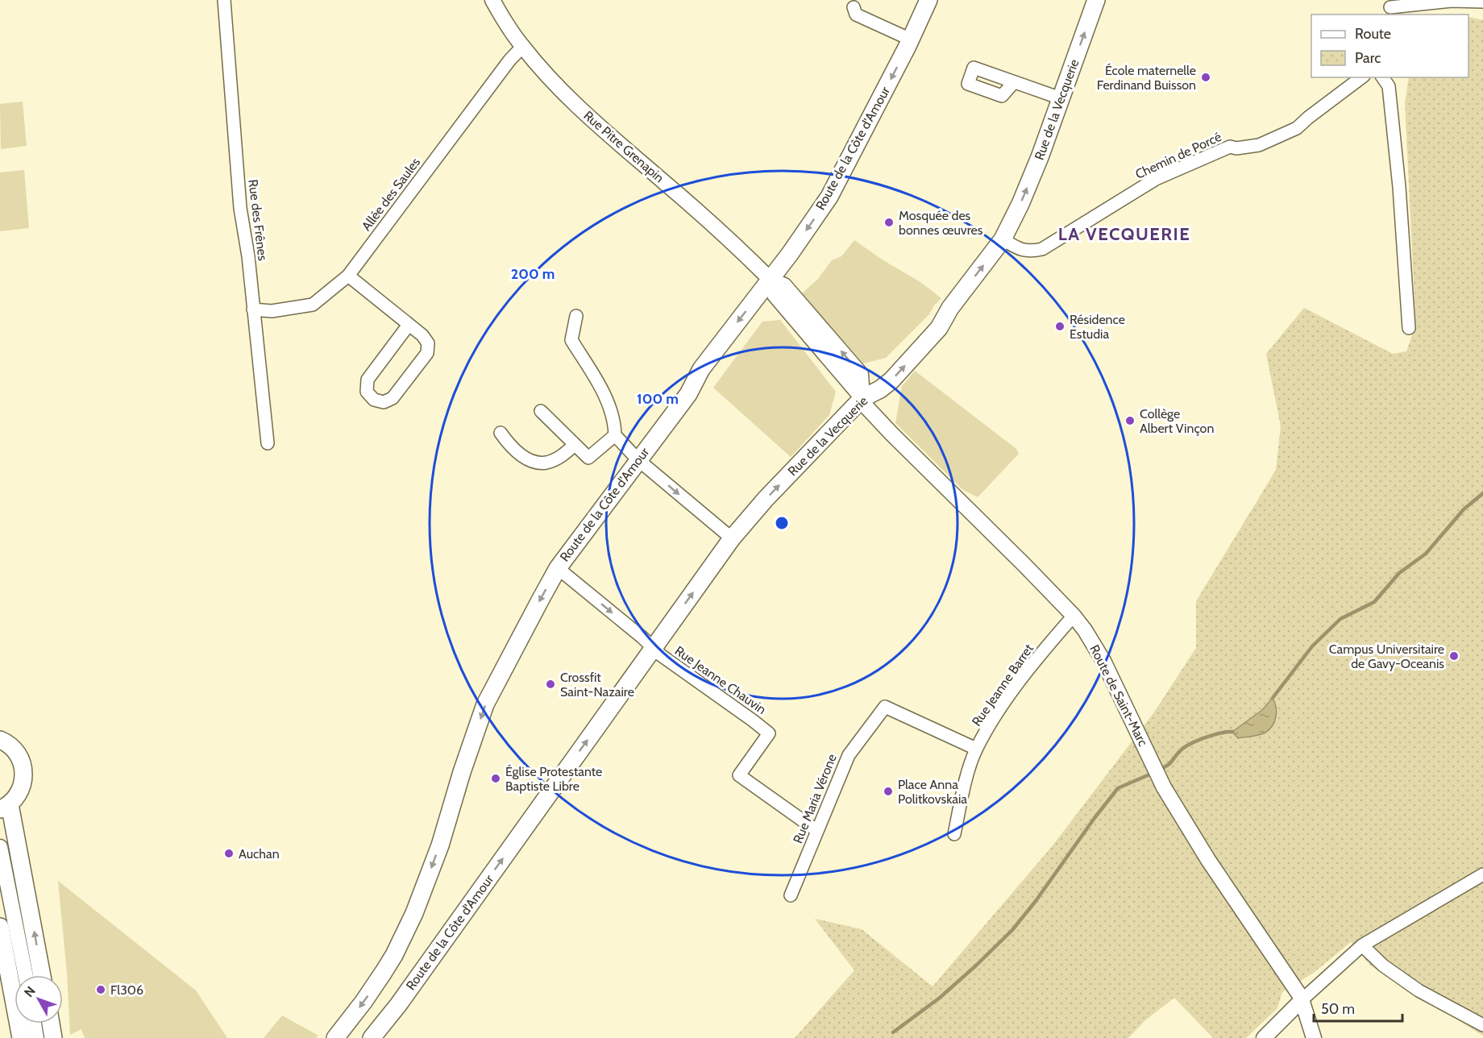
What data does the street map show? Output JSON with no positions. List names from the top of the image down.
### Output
{
  "streets": {
    "main road": ["Rue de la Vecquerie", "Route de la Côte d'Amour"],
    "street": [
      "Rue Pitre Grenapin",
      "Chemin de Porcé",
      "Allée des Saules",
      "Rue des Frênes",
      "Rue Jeanne Chauvin",
      "Rue Jeanne Barret",
      "Route de Saint-Marc",
      "Rue Maria Vérone"
    ]
  },
  "crossings": [
    ["Rue de la Vecquerie", "Rue Pitre Grenapin"],
    ["Rue de la Vecquerie", "Route de la Côte d'Amour"],
    ["Rue de la Vecquerie", "Chemin de Porcé"],
    ["Rue de la Vecquerie", "Rue Jeanne Chauvin"],
    ["Rue de la Vecquerie", "Route de Saint-Marc"],
    ["Rue Pitre Grenapin", "Route de la Côte d'Amour"],
    ["Rue Pitre Grenapin", "Allée des Saules"],
    ["Rue Pitre Grenapin", "Route de Saint-Marc"],
    ["Allée des Saules", "Rue des Frênes"],
    ["Rue Jeanne Chauvin", "Rue Maria Vérone"],
    ["Rue Jeanne Barret", "Route de Saint-Marc"],
    ["Rue Jeanne Barret", "Rue Maria Vérone"]
  ],
  "one_way": ["Rue de la Vecquerie"],
  "districts": ["LA VECQUERIE"],
  "places": [
    "École maternelle Ferdinand Buisson",
    "Mosquée des bonnes œuvres",
    "Résidence Estudia",
    "Collège Albert Vinçon",
    "Campus Universitaire de Gavy-Oceanis",
    "Crossfit Saint-Nazaire",
    "Église Protestante Baptiste Libre",
    "Place Anna Politkovskaia",
    "Auchan",
    "Fl306"
  ],
  "legend": ["Route", "Parc"],
  "scale_bar": "50 m",
  "north": "top left",
  "rings": ["200 m", "100 m"]
}
